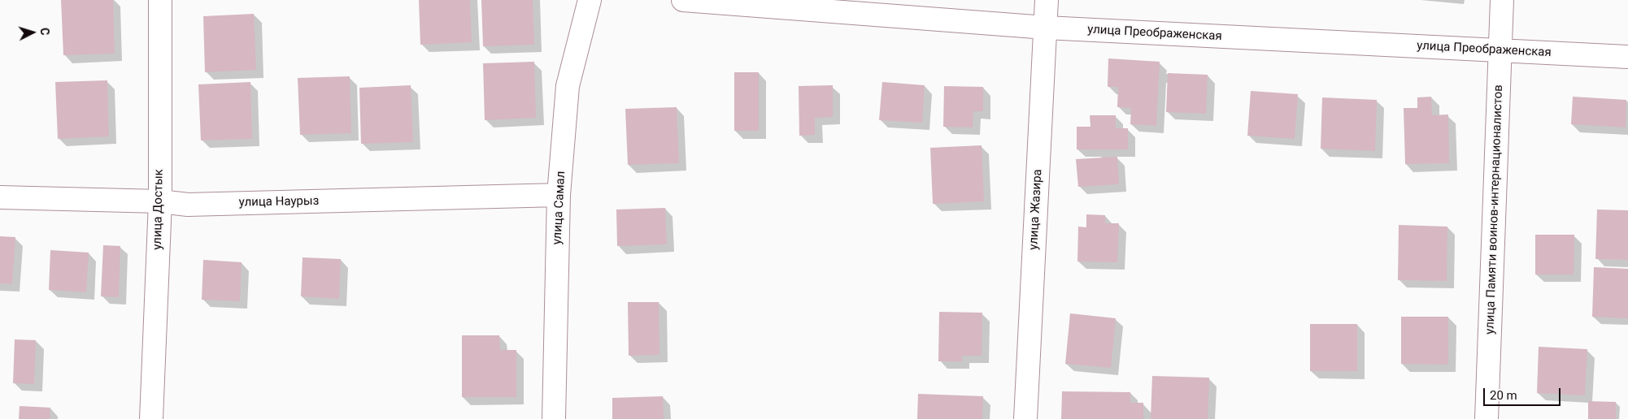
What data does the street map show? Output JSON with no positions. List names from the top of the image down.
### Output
{
  "streets": {
    "street": [
      "улица Преображенская",
      "улица Наурыз",
      "улица Самал",
      "улица Достык",
      "улица Жазира",
      "улица Памяти воинов-интернационалистов"
    ]
  },
  "crossings": [
    ["улица Преображенская", "улица Жазира"],
    ["улица Преображенская", "улица Памяти воинов-интернационалистов"],
    ["улица Наурыз", "улица Самал"],
    ["улица Наурыз", "улица Достык"]
  ],
  "scale_bar": "20 m",
  "north": "right"
}
